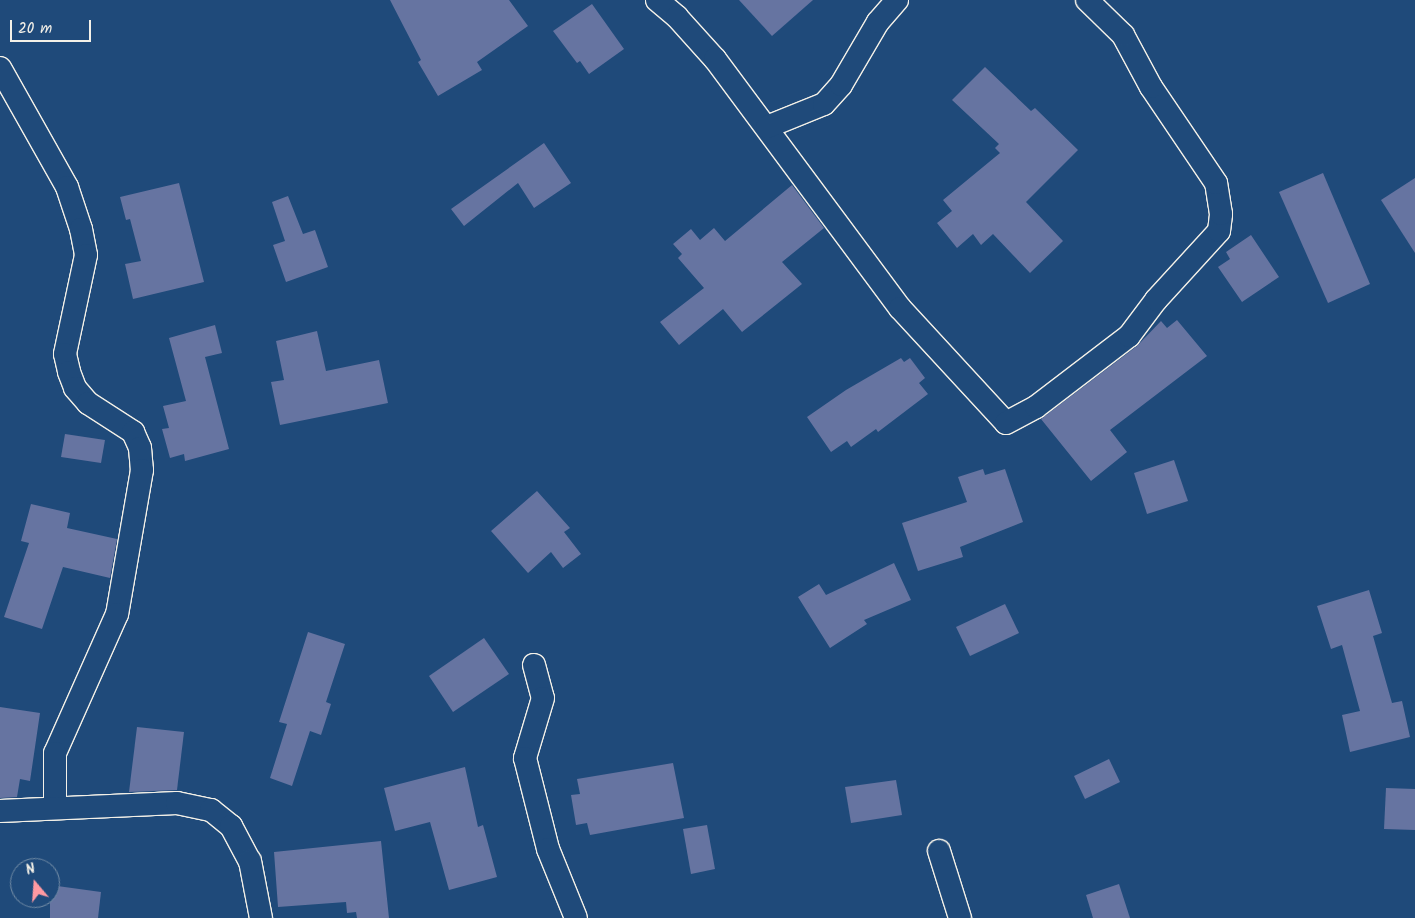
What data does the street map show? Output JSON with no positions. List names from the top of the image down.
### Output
{
  "scale_bar": "20 m",
  "north": "top"
}
